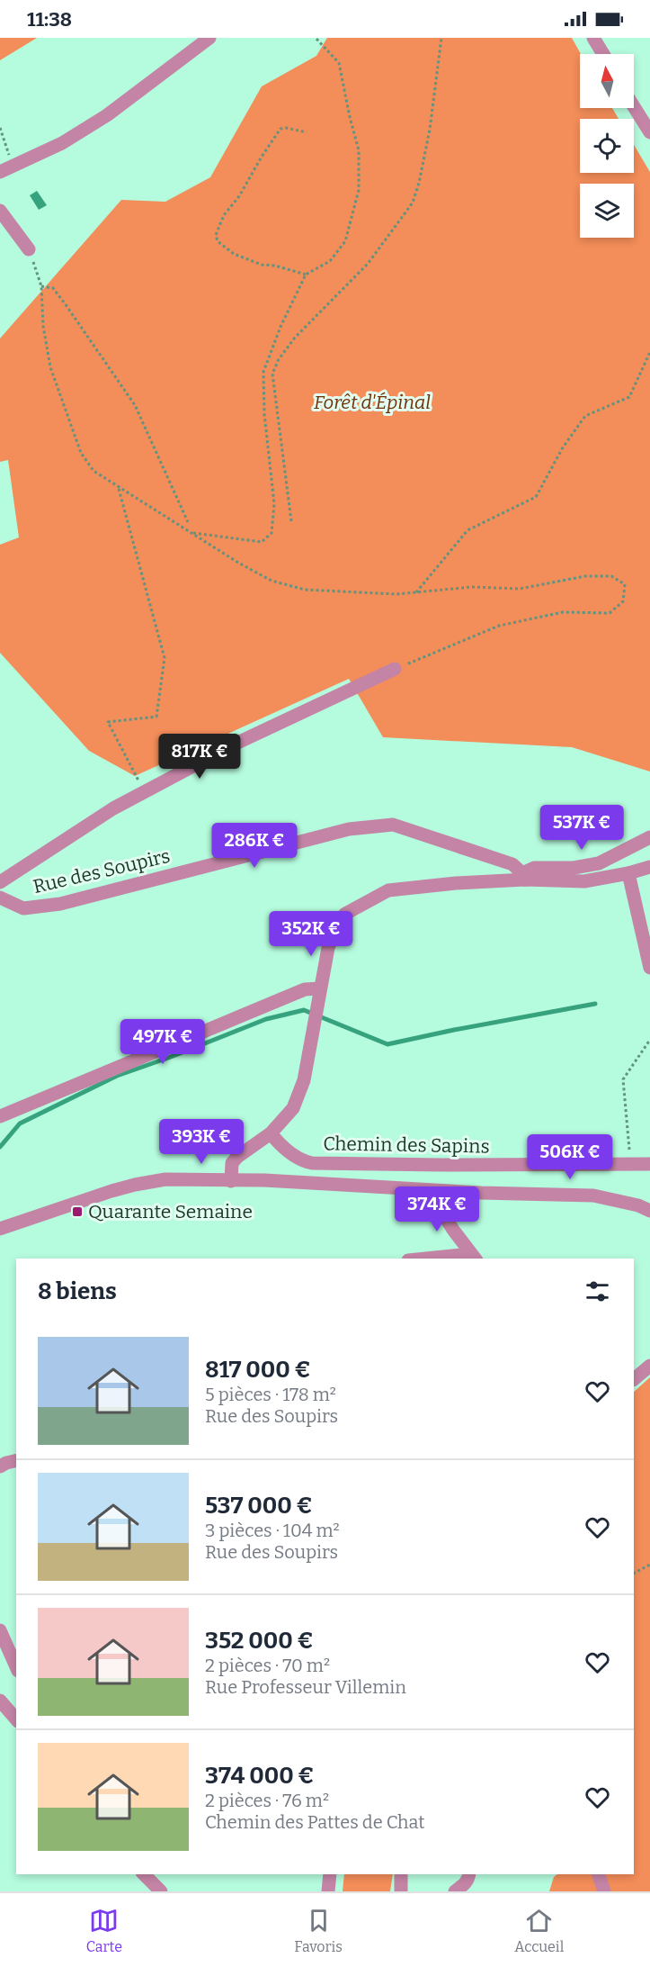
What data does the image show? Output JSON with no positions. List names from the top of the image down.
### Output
{
  "streets": {
    "street": ["Rue des Soupirs", "Chemin des Sapins"]
  },
  "parks": ["Forêt d'Épinal"],
  "places": {
    "transit": ["Quarante Semaine"]
  },
  "north": "top",
  "page": {
    "status": "11:38",
    "price": [
      "817K €",
      "537K €",
      "286K €",
      "352K €",
      "497K €",
      "393K €",
      "506K €",
      "374K €"
    ],
    "heading": "8 biens",
    "list": [
      {
        "name": "817 000 €",
        "note": "5 pièces · 178 m² · Rue des Soupirs"
      },
      {
        "name": "537 000 €",
        "note": "3 pièces · 104 m² · Rue des Soupirs"
      },
      {
        "name": "352 000 €",
        "note": "2 pièces · 70 m² · Rue Professeur Villemin"
      },
      {
        "name": "374 000 €",
        "note": "2 pièces · 76 m² · Chemin des Pattes de Chat"
      }
    ],
    "tabs": ["Carte", "Favoris", "Accueil"]
  }
}
